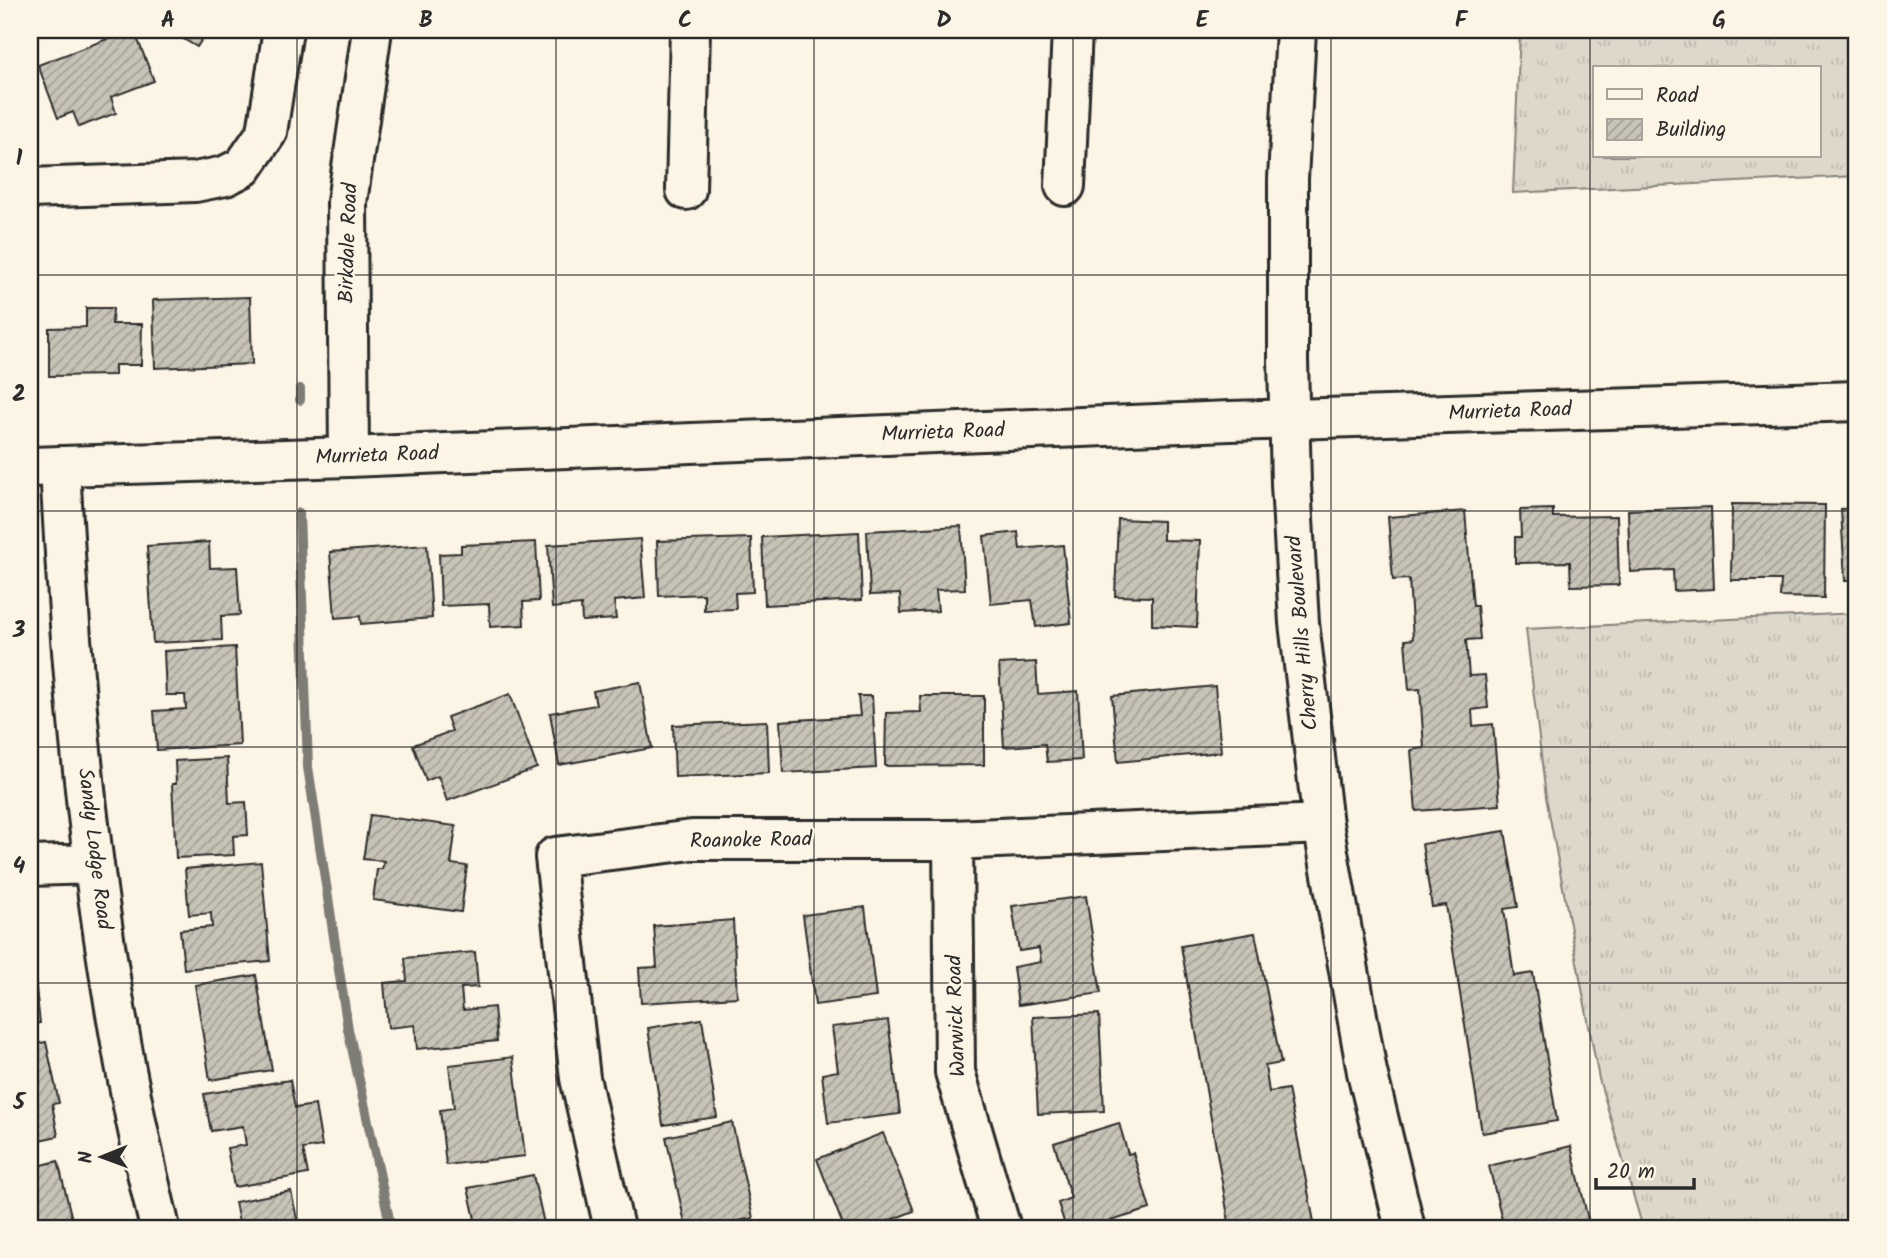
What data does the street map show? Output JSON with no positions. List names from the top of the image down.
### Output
{
  "streets": {
    "street": [
      "Birkdale Road",
      "Murrieta Road",
      "Cherry Hills Boulevard",
      "Roanoke Road",
      "Sandy Lodge Road",
      "Warwick Road"
    ]
  },
  "crossings": [
    ["Birkdale Road", "Murrieta Road"],
    ["Murrieta Road", "Cherry Hills Boulevard"],
    ["Murrieta Road", "Sandy Lodge Road"],
    ["Cherry Hills Boulevard", "Roanoke Road"],
    ["Roanoke Road", "Warwick Road"]
  ],
  "legend": ["Road", "Building"],
  "scale_bar": "20 m",
  "north": "left",
  "grid": {
    "columns": [
      "A",
      "B",
      "C",
      "D",
      "E",
      "F",
      "G"
    ],
    "rows": [
      "1",
      "2",
      "3",
      "4",
      "5"
    ]
  }
}
